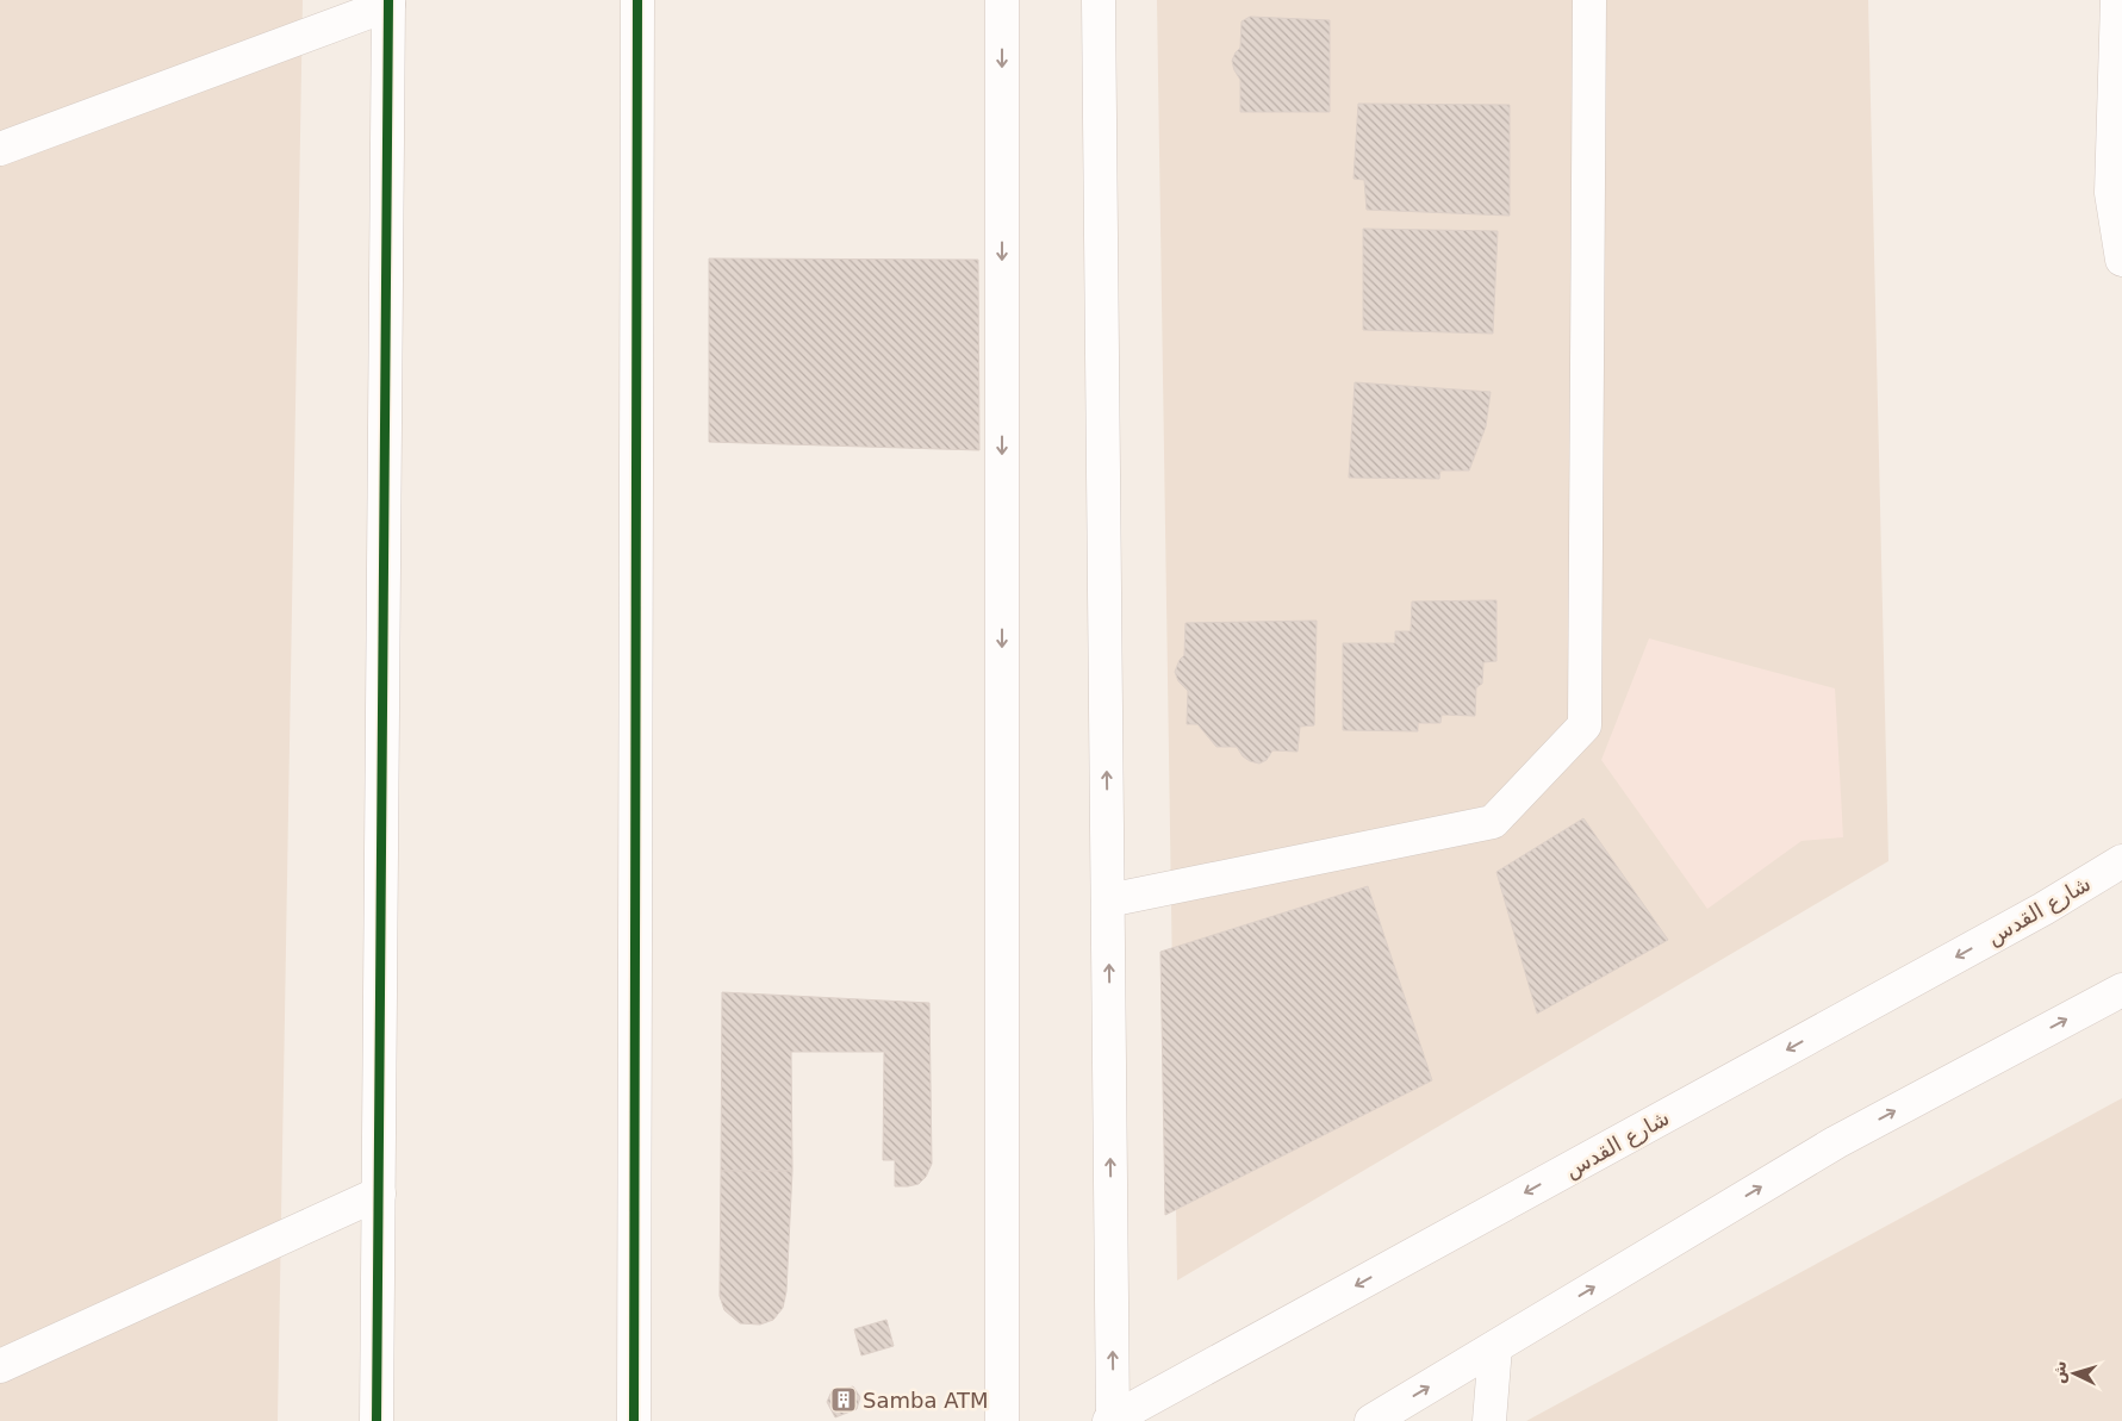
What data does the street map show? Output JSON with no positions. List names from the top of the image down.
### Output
{
  "streets": {
    "street": ["شارع القدس"]
  },
  "places": {
    "building": ["Samba ATM"]
  },
  "north": "left"
}
